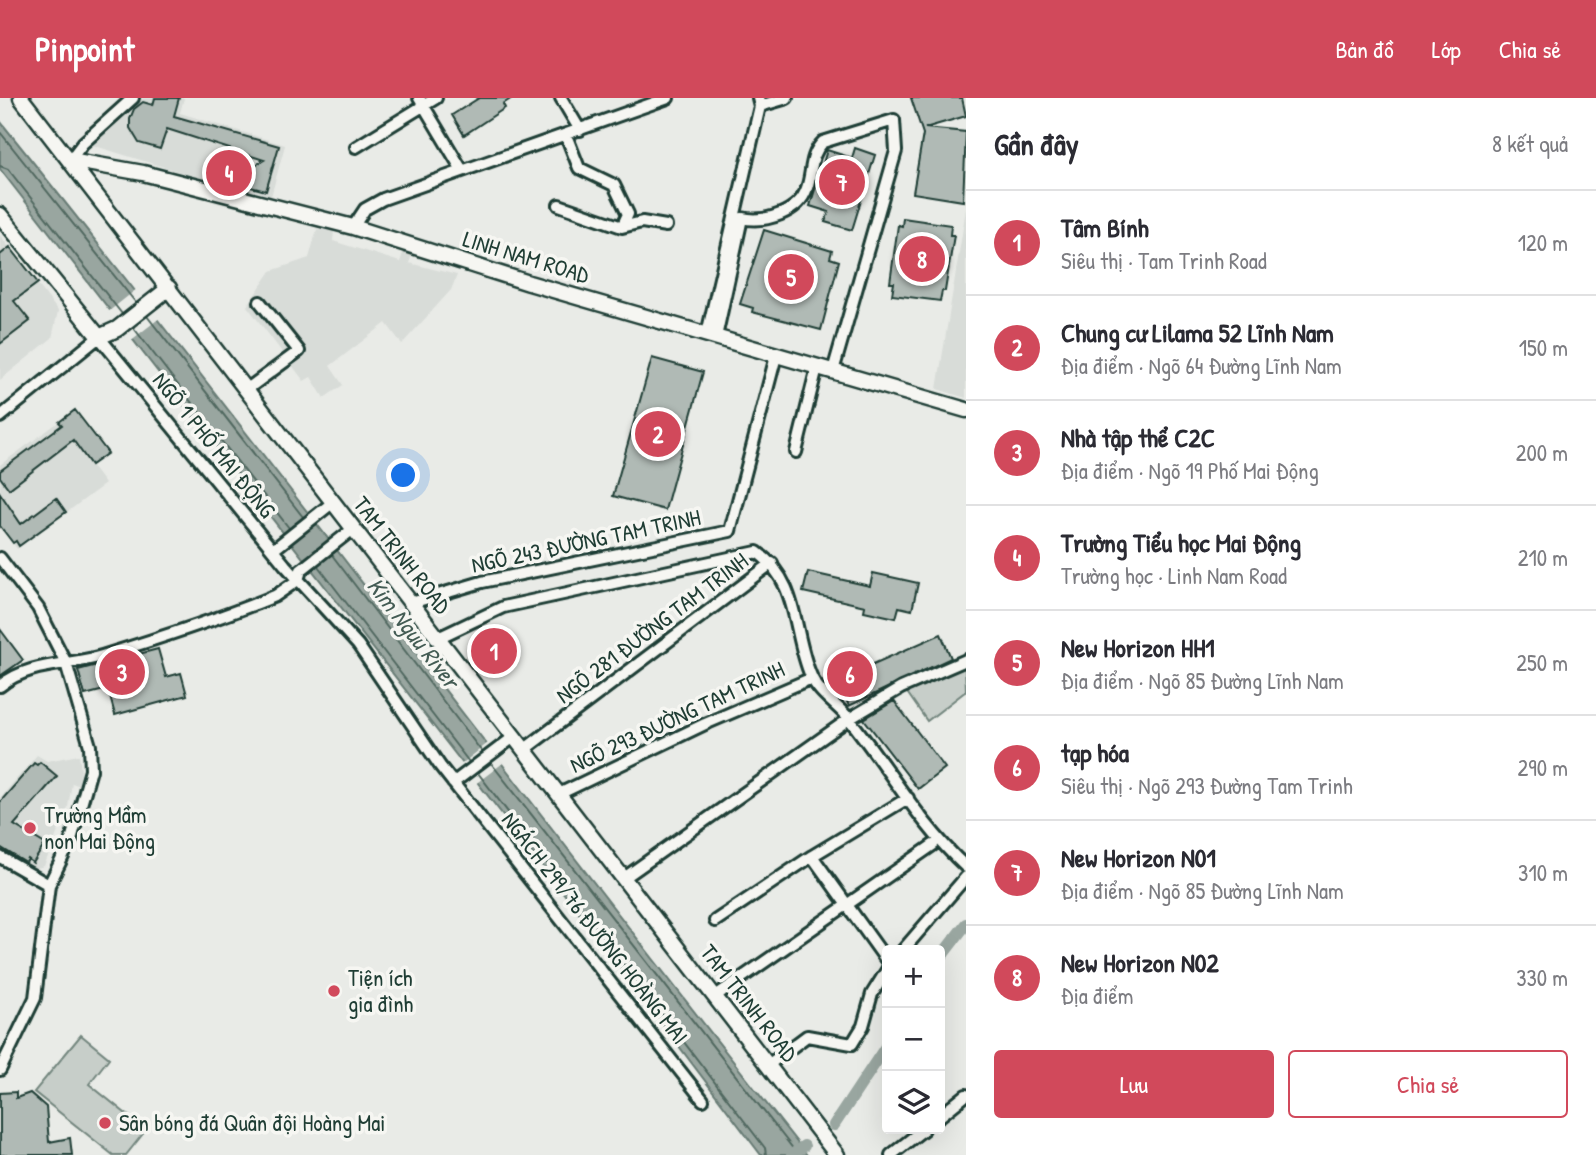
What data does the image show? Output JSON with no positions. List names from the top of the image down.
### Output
{
  "streets": {
    "main road": ["LINH NAM ROAD", "TAM TRINH ROAD"],
    "street": [
      "NGÕ 1 PHỐ MAI ĐỘNG",
      "NGÕ 243 ĐƯỜNG TAM TRINH",
      "NGÕ 281 ĐƯỜNG TAM TRINH",
      "NGÕ 293 ĐƯỜNG TAM TRINH",
      "NGÁCH 299/76 ĐƯỜNG HOÀNG MAI"
    ]
  },
  "crossings": [
    ["LINH NAM ROAD", "NGÕ 243 ĐƯỜNG TAM TRINH"],
    ["LINH NAM ROAD", "TAM TRINH ROAD"],
    ["NGÕ 1 PHỐ MAI ĐỘNG", "NGÁCH 299/76 ĐƯỜNG HOÀNG MAI"],
    ["NGÕ 243 ĐƯỜNG TAM TRINH", "TAM TRINH ROAD"],
    ["TAM TRINH ROAD", "NGÕ 281 ĐƯỜNG TAM TRINH"],
    ["TAM TRINH ROAD", "NGÕ 293 ĐƯỜNG TAM TRINH"],
    ["NGÕ 281 ĐƯỜNG TAM TRINH", "NGÕ 293 ĐƯỜNG TAM TRINH"]
  ],
  "water": ["Kim Nguu River"],
  "places": ["Trường Mầm non Mai Động", "Tiện ích gia đình", "Sân bóng đá Quân đội Hoàng Mai"],
  "page": {
    "header": "Pinpoint",
    "nav": ["Bản đồ", "Lớp", "Chia sẻ"],
    "heading": ["Gần đây", "8 kết quả"],
    "pins": [
      "4",
      "7",
      "8",
      "5",
      "2",
      "1",
      "3",
      "6"
    ],
    "list": [
      {
        "mark": "1",
        "name": "Tâm Bính",
        "note": "Siêu thị · Tam Trinh Road",
        "value": "120 m"
      },
      {
        "mark": "2",
        "name": "Chung cư Lilama 52 Lĩnh Nam",
        "note": "Địa điểm · Ngõ 64 Đường Lĩnh Nam",
        "value": "150 m"
      },
      {
        "mark": "3",
        "name": "Nhà tập thể C2C",
        "note": "Địa điểm · Ngõ 19 Phố Mai Động",
        "value": "200 m"
      },
      {
        "mark": "4",
        "name": "Trường Tiểu học Mai Động",
        "note": "Trường học · Linh Nam Road",
        "value": "210 m"
      },
      {
        "mark": "5",
        "name": "New Horizon HH1",
        "note": "Địa điểm · Ngõ 85 Đường Lĩnh Nam",
        "value": "250 m"
      },
      {
        "mark": "6",
        "name": "tạp hóa",
        "note": "Siêu thị · Ngõ 293 Đường Tam Trinh",
        "value": "290 m"
      },
      {
        "mark": "7",
        "name": "New Horizon N01",
        "note": "Địa điểm · Ngõ 85 Đường Lĩnh Nam",
        "value": "310 m"
      },
      {
        "mark": "8",
        "name": "New Horizon N02",
        "note": "Địa điểm",
        "value": "330 m"
      }
    ],
    "map_buttons": ["+", "−"],
    "buttons": ["Lưu", "Chia sẻ"]
  }
}
